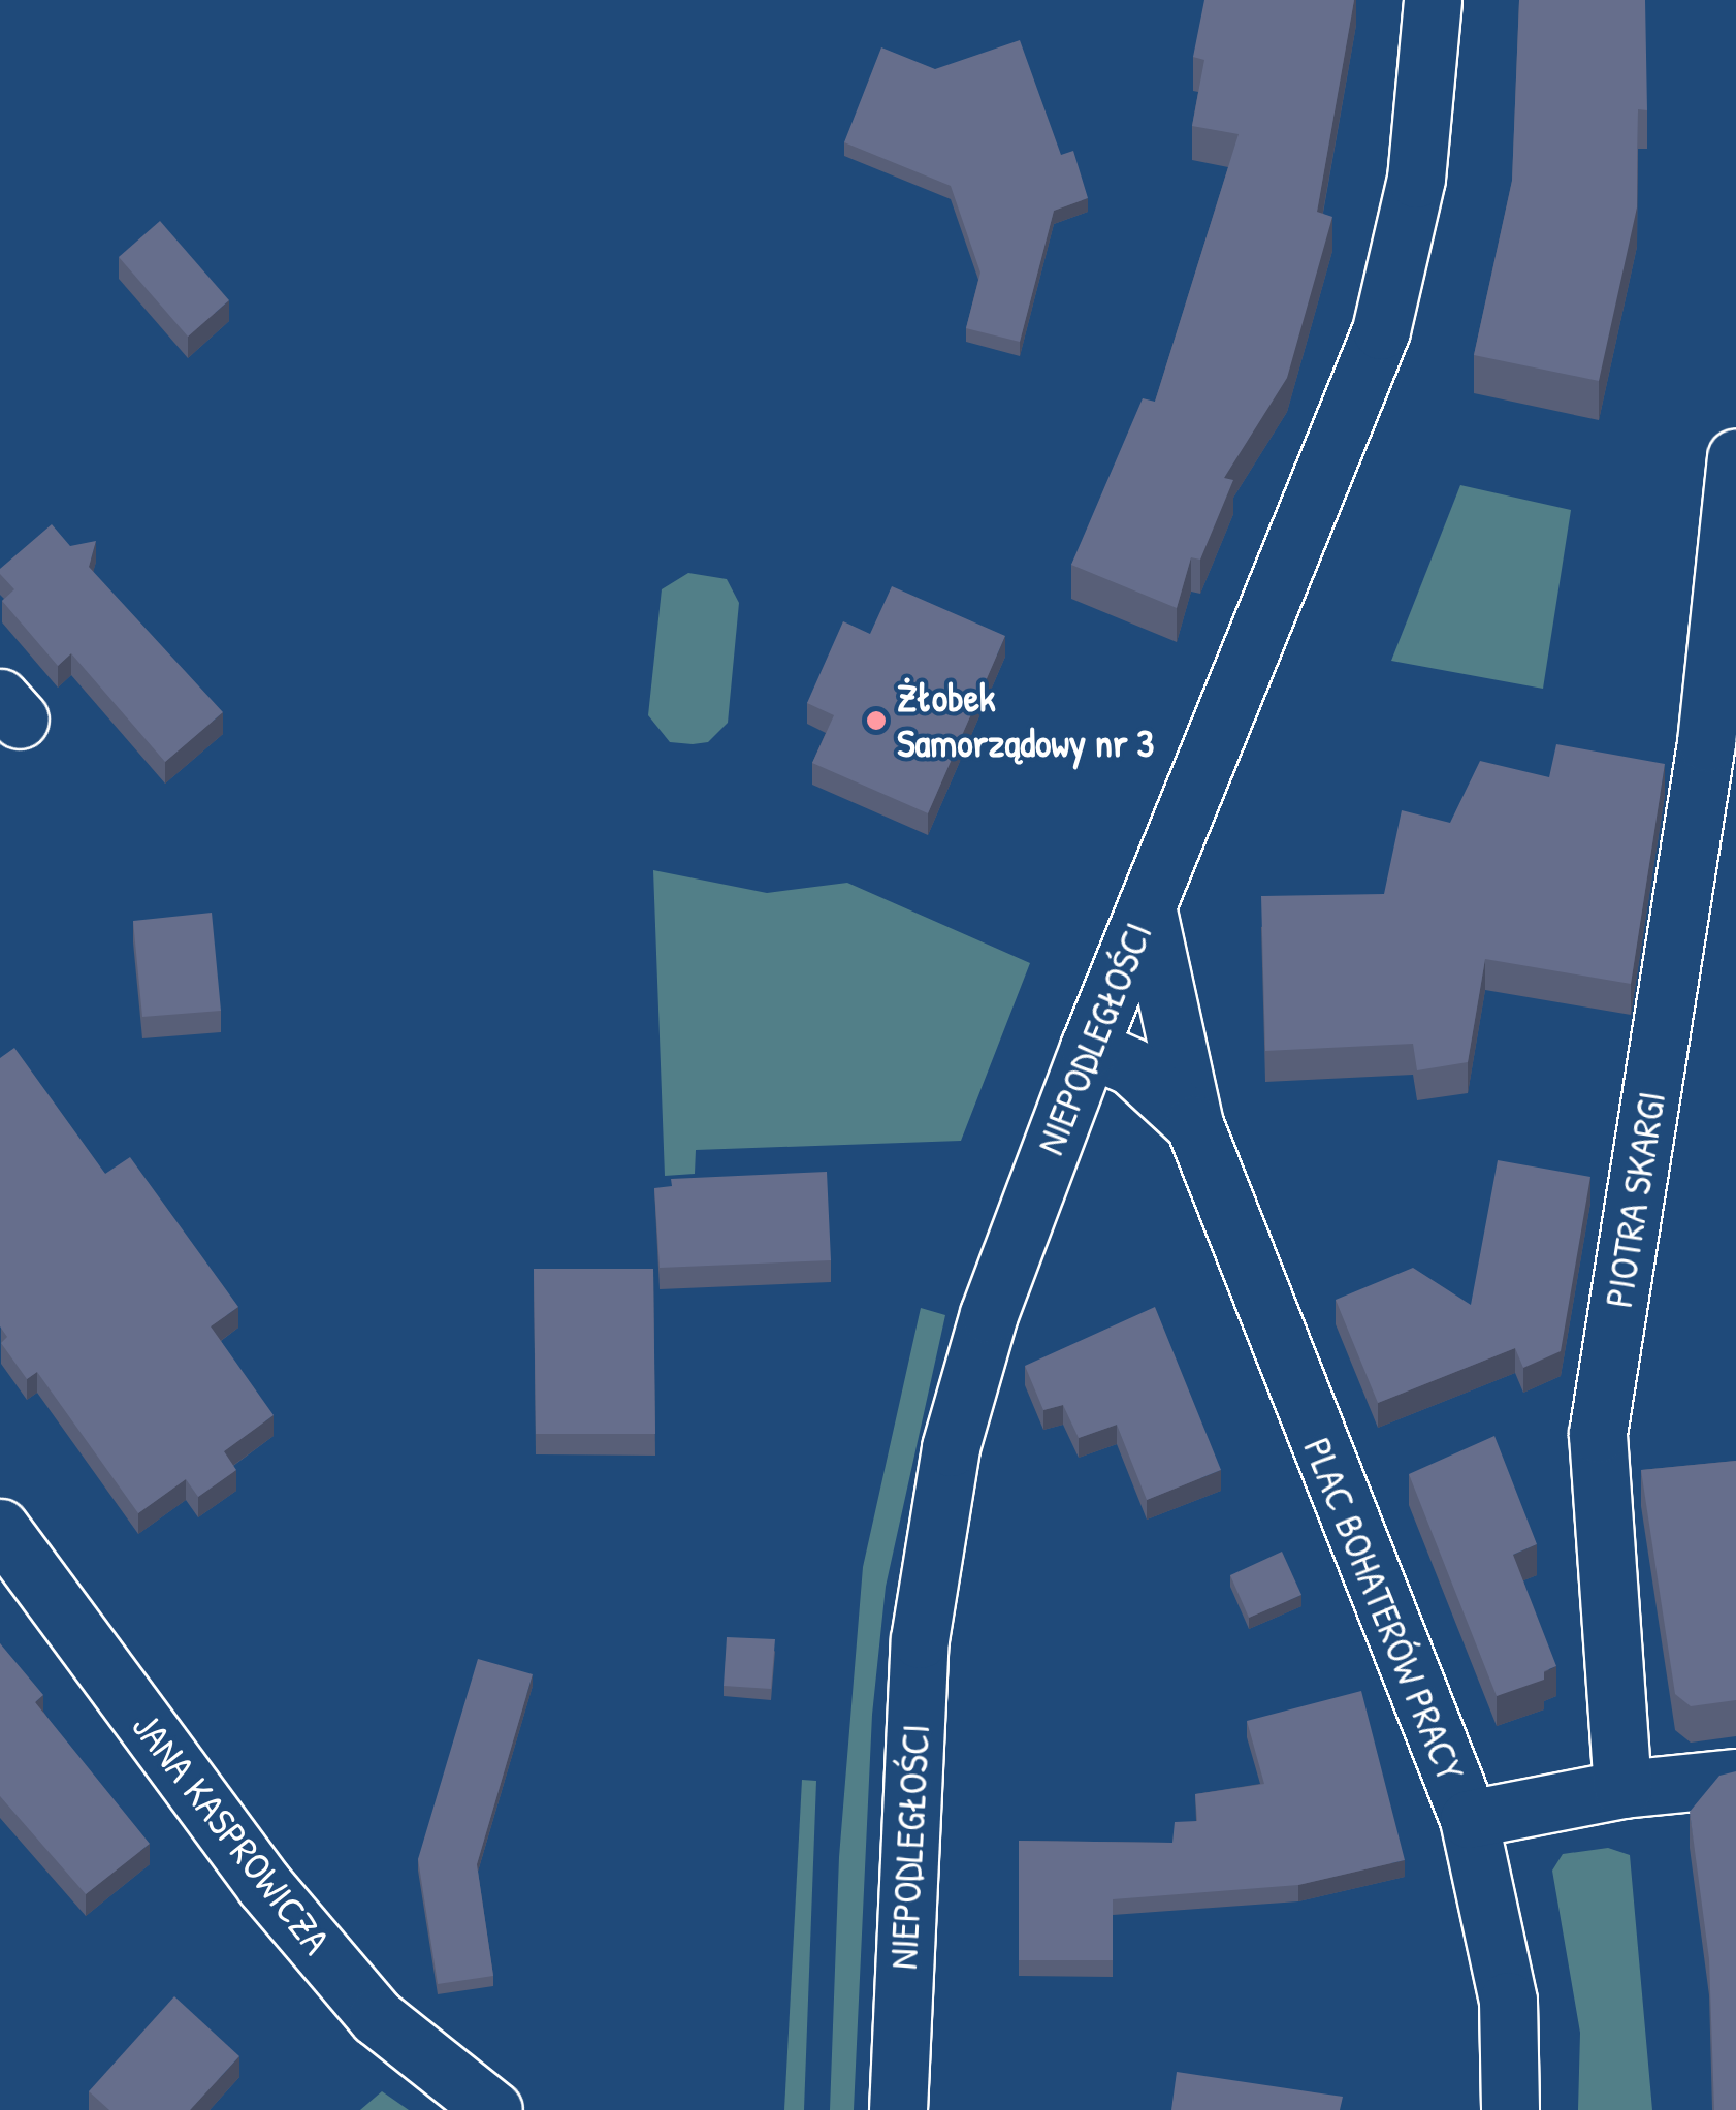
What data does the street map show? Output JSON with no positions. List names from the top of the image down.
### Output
{
  "streets": {
    "street": [
      "NIEPODLEGŁOŚCI",
      "PIOTRA SKARGI",
      "PLAC BOHATERÓW PRACY",
      "JANA KASPROWICZA"
    ]
  },
  "crossings": [
    ["NIEPODLEGŁOŚCI", "PLAC BOHATERÓW PRACY"]
  ],
  "places": ["Żłobek Samorządowy nr 3"]
}
